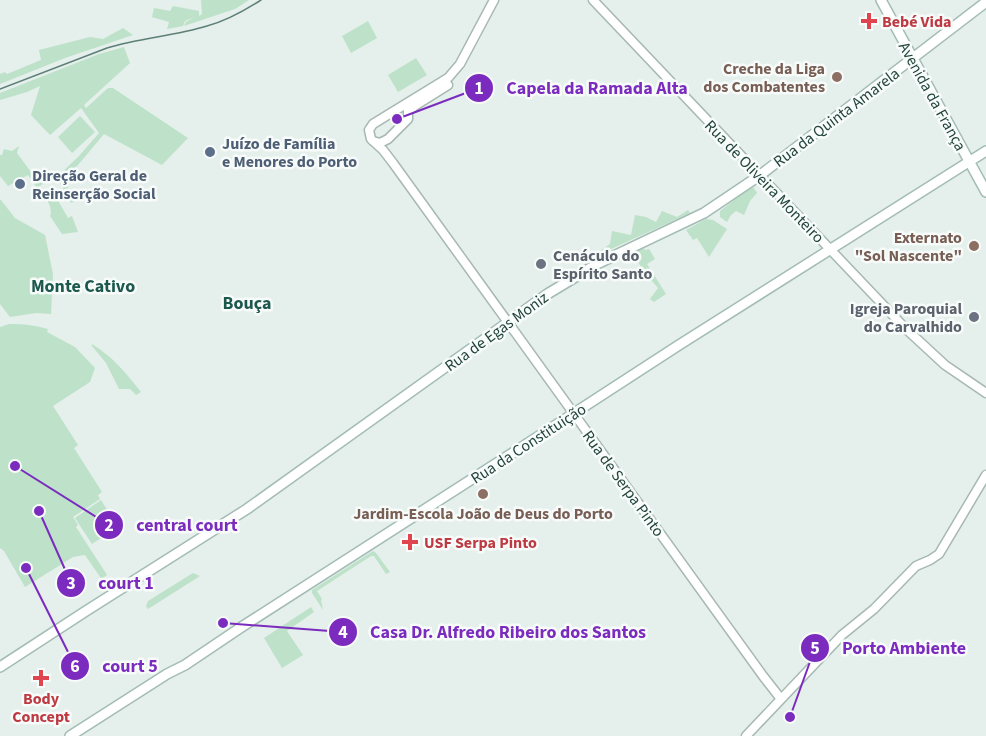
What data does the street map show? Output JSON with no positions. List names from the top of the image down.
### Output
{
  "streets": {
    "main road": [
      "Avenida da França",
      "Rua da Quinta Amarela",
      "Rua de Egas Moniz",
      "Rua da Constituição"
    ],
    "street": ["Rua de Oliveira Monteiro", "Rua de Serpa Pinto"]
  },
  "crossings": [
    ["Avenida da França", "Rua da Quinta Amarela"],
    ["Avenida da França", "Rua da Constituição"],
    ["Rua da Quinta Amarela", "Rua de Oliveira Monteiro"],
    ["Rua da Quinta Amarela", "Rua de Egas Moniz"],
    ["Rua de Oliveira Monteiro", "Rua de Egas Moniz"],
    ["Rua de Oliveira Monteiro", "Rua da Constituição"],
    ["Rua de Egas Moniz", "Rua de Serpa Pinto"],
    ["Rua da Constituição", "Rua de Serpa Pinto"]
  ],
  "districts": ["Monte Cativo", "Bouça"],
  "places": {
    "health": ["Bebé Vida", "USF Serpa Pinto", "Body Concept"],
    "other": [
      "Creche da Liga dos Combatentes",
      "Capela da Ramada Alta",
      "Juízo de Família e Menores do Porto",
      "Direção Geral de Reinserção Social",
      "Externato \"Sol Nascente\"",
      "Cenáculo do Espírito Santo",
      "Igreja Paroquial do Carvalhido",
      "central court",
      "Jardim-Escola João de Deus do Porto",
      "court 1",
      "court 5",
      "Casa Dr. Alfredo Ribeiro dos Santos",
      "Porto Ambiente"
    ]
  }
}
